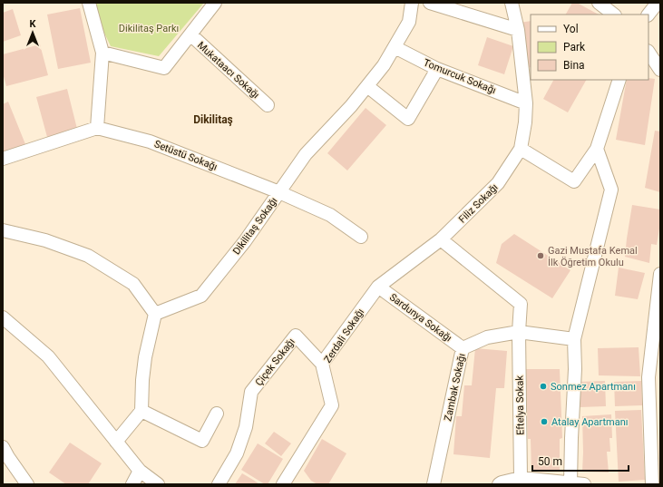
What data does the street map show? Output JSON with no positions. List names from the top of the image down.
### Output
{
  "streets": {
    "street": [
      "Mukataacı Sokağı",
      "Tomurcuk Sokağı",
      "Setüstü Sokağı",
      "Filiz Sokağı",
      "Dikilitaş Sokağı",
      "Sardunya Sokağı",
      "Zerdali Sokağı",
      "Çiçek Sokağı",
      "Zambak Sokağı",
      "Eftelya Sokak"
    ]
  },
  "crossings": [
    ["Tomurcuk Sokağı", "Filiz Sokağı"],
    ["Tomurcuk Sokağı", "Dikilitaş Sokağı"],
    ["Setüstü Sokağı", "Dikilitaş Sokağı"],
    ["Filiz Sokağı", "Sardunya Sokağı"],
    ["Filiz Sokağı", "Zerdali Sokağı"],
    ["Filiz Sokağı", "Eftelya Sokak"],
    ["Sardunya Sokağı", "Zerdali Sokağı"],
    ["Sardunya Sokağı", "Zambak Sokağı"],
    ["Zerdali Sokağı", "Çiçek Sokağı"],
    ["Zambak Sokağı", "Eftelya Sokak"]
  ],
  "districts": ["Dikilitaş"],
  "parks": ["Dikilitaş Parkı"],
  "places": ["Gazi Mustafa Kemal İlk Öğretim Okulu", "Sonmez Apartmanı", "Atalay Apartmanı"],
  "legend": ["Yol", "Park", "Bina"],
  "scale_bar": "50 m",
  "north": "top"
}
